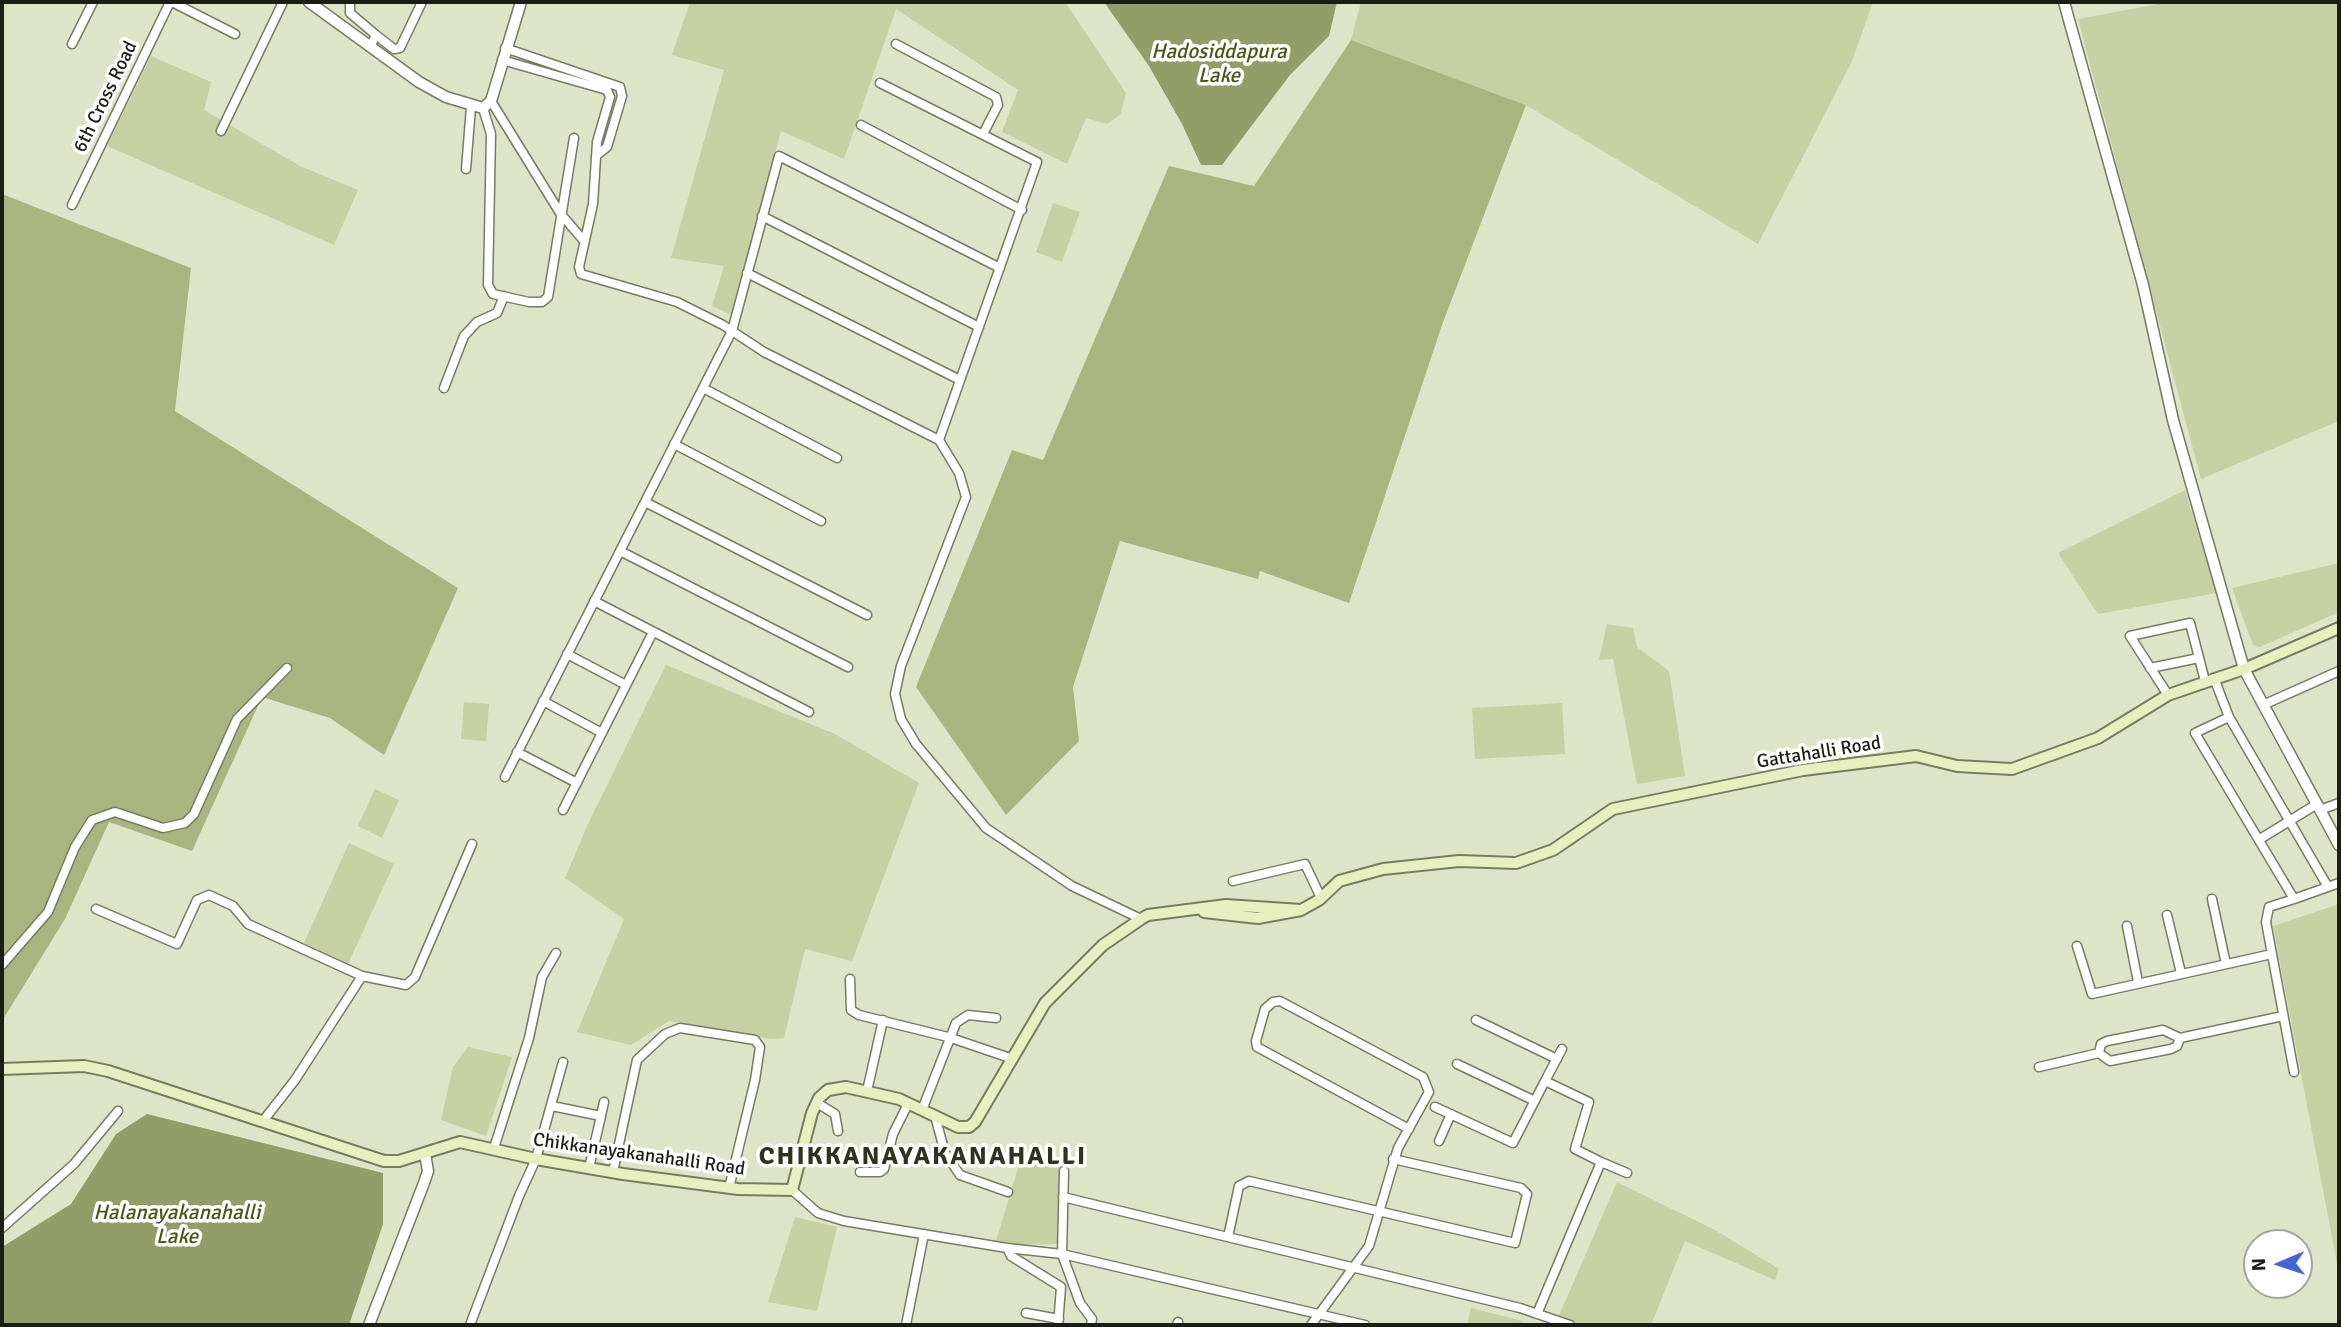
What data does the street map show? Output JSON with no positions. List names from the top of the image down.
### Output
{
  "streets": {
    "main road": ["Gattahalli Road", "Chikkanayakanahalli Road"],
    "street": ["6th Cross Road"]
  },
  "districts": ["CHIKKANAYAKANAHALLI"],
  "water": ["Hadosiddapura Lake", "Halanayakanahalli Lake"],
  "north": "left"
}
